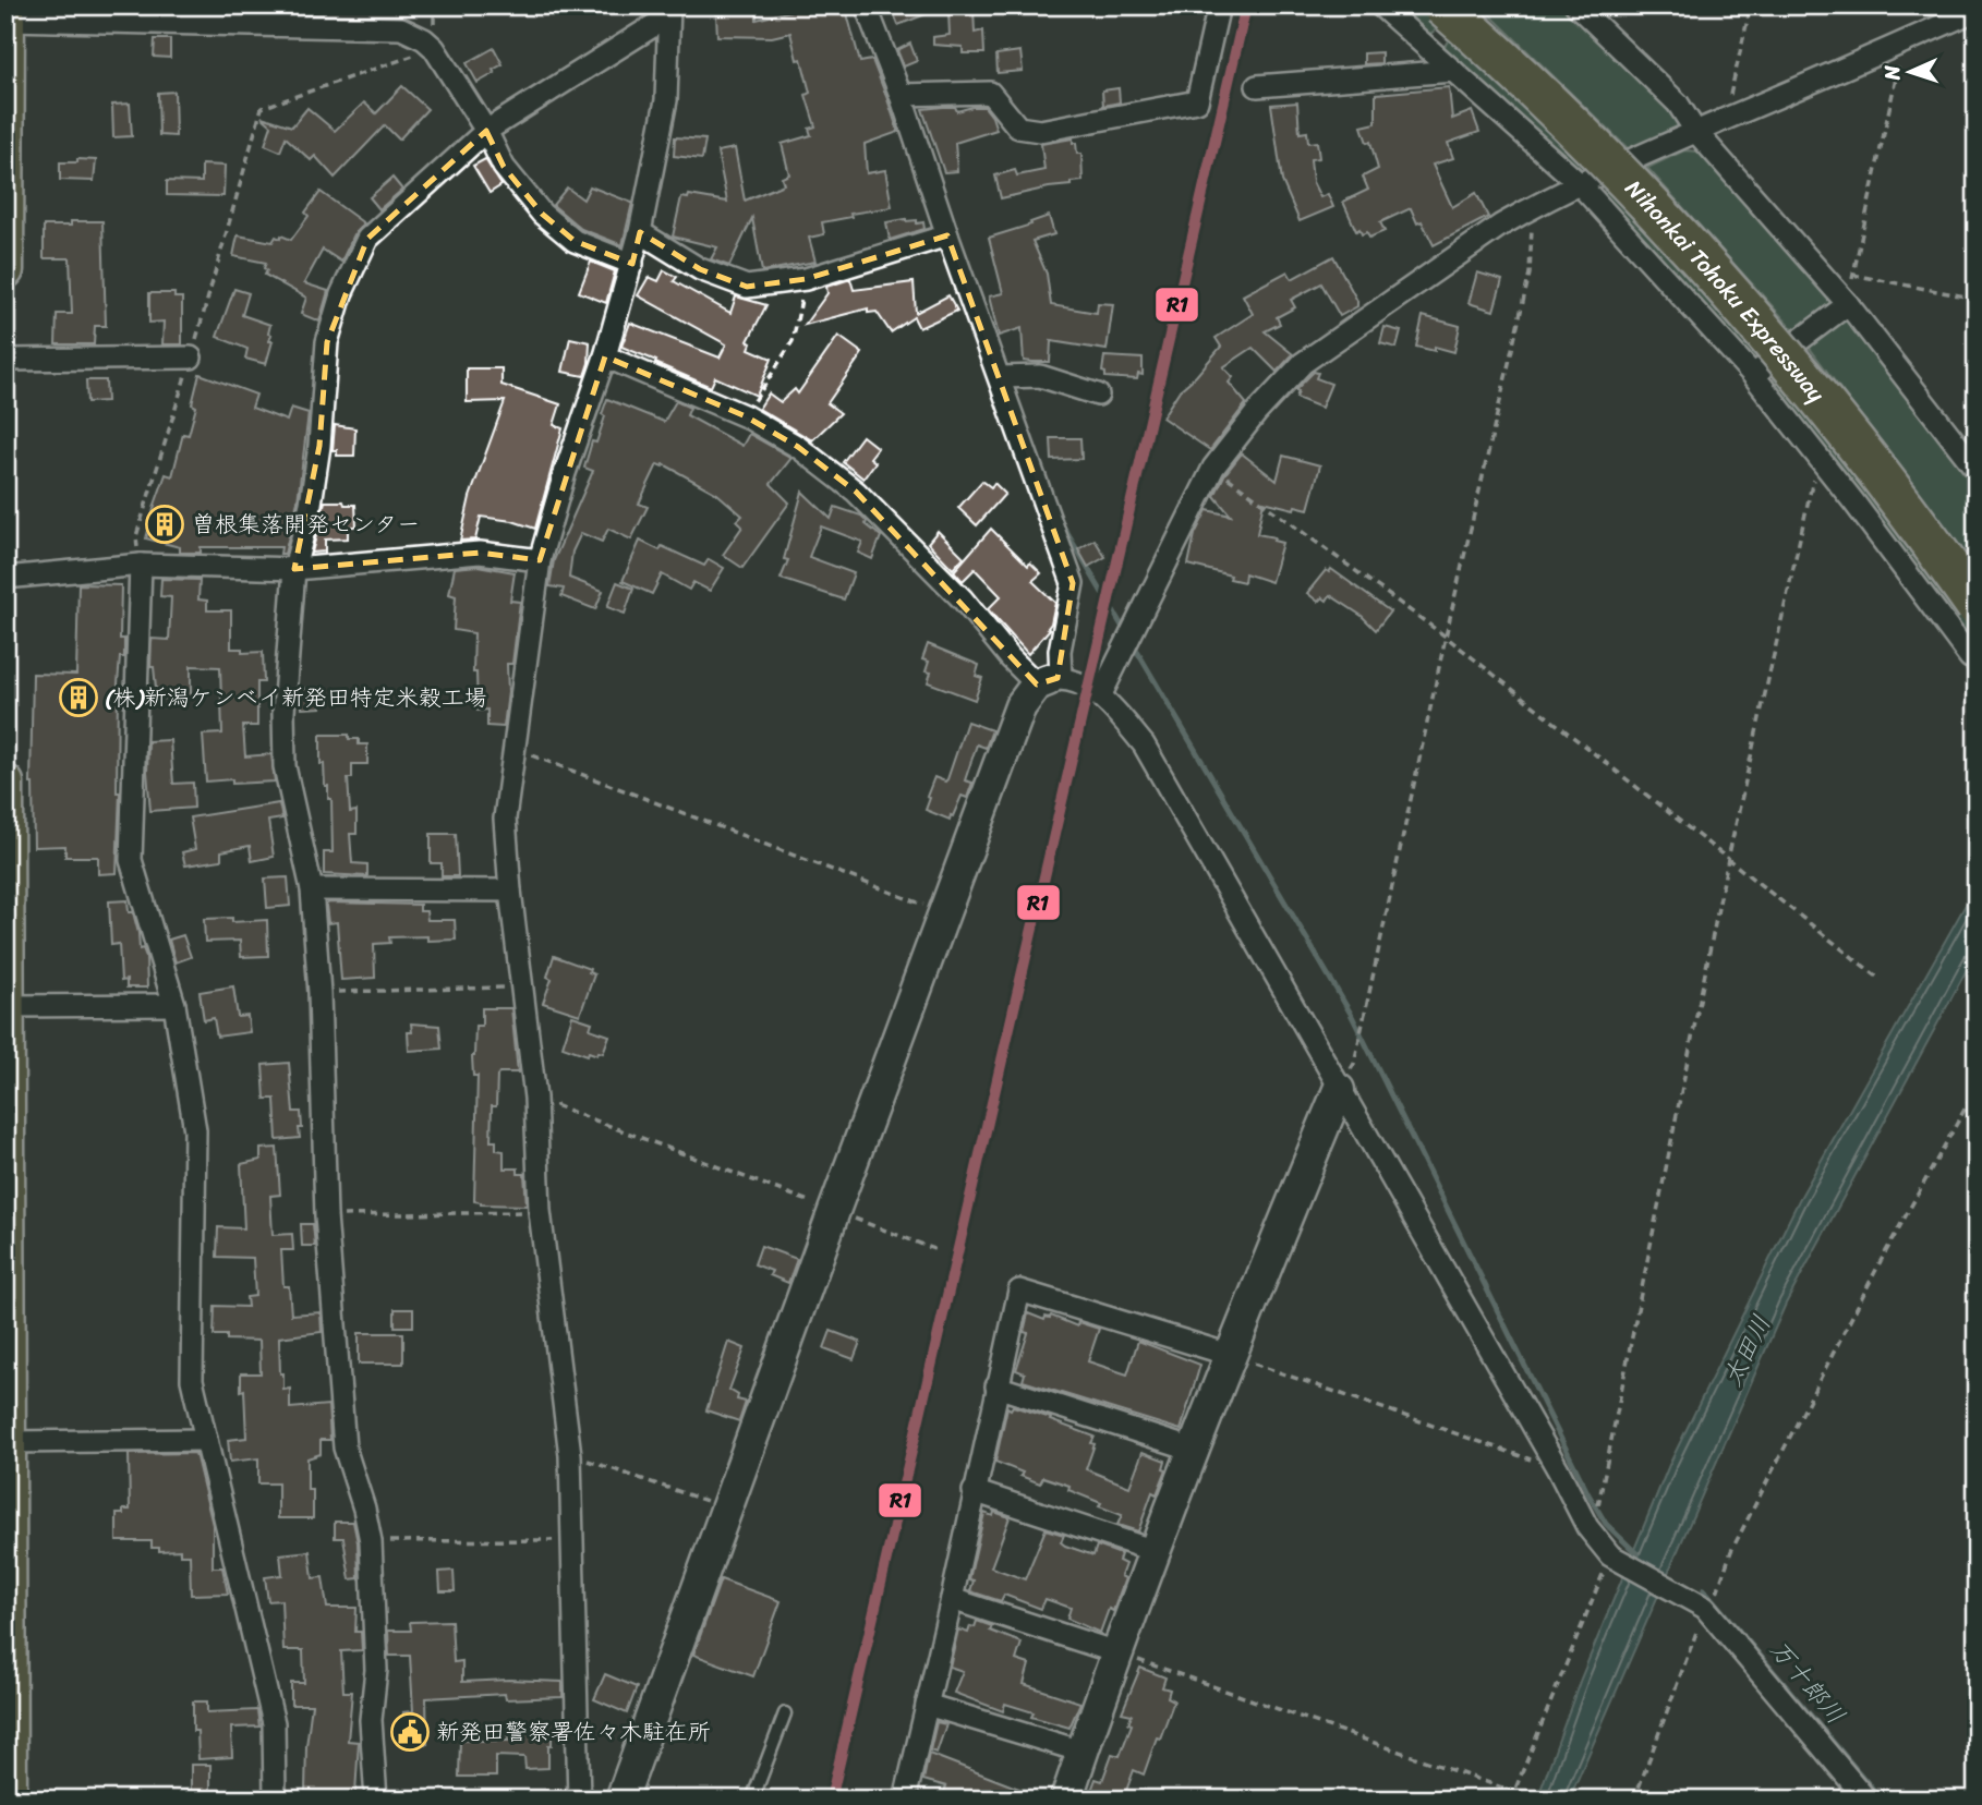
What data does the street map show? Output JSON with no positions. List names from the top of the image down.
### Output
{
  "streets": {
    "highway": ["Nihonkai Tohoku Expressway"]
  },
  "water": ["太田川", "万十郎川"],
  "places": {
    "building": ["曽根集落開発センター", "(株)新潟ケンベイ新発田特定米穀工場"],
    "public building": ["新発田警察署佐々木駐在所"]
  },
  "lines": ["transit line R1"],
  "north": "left"
}
